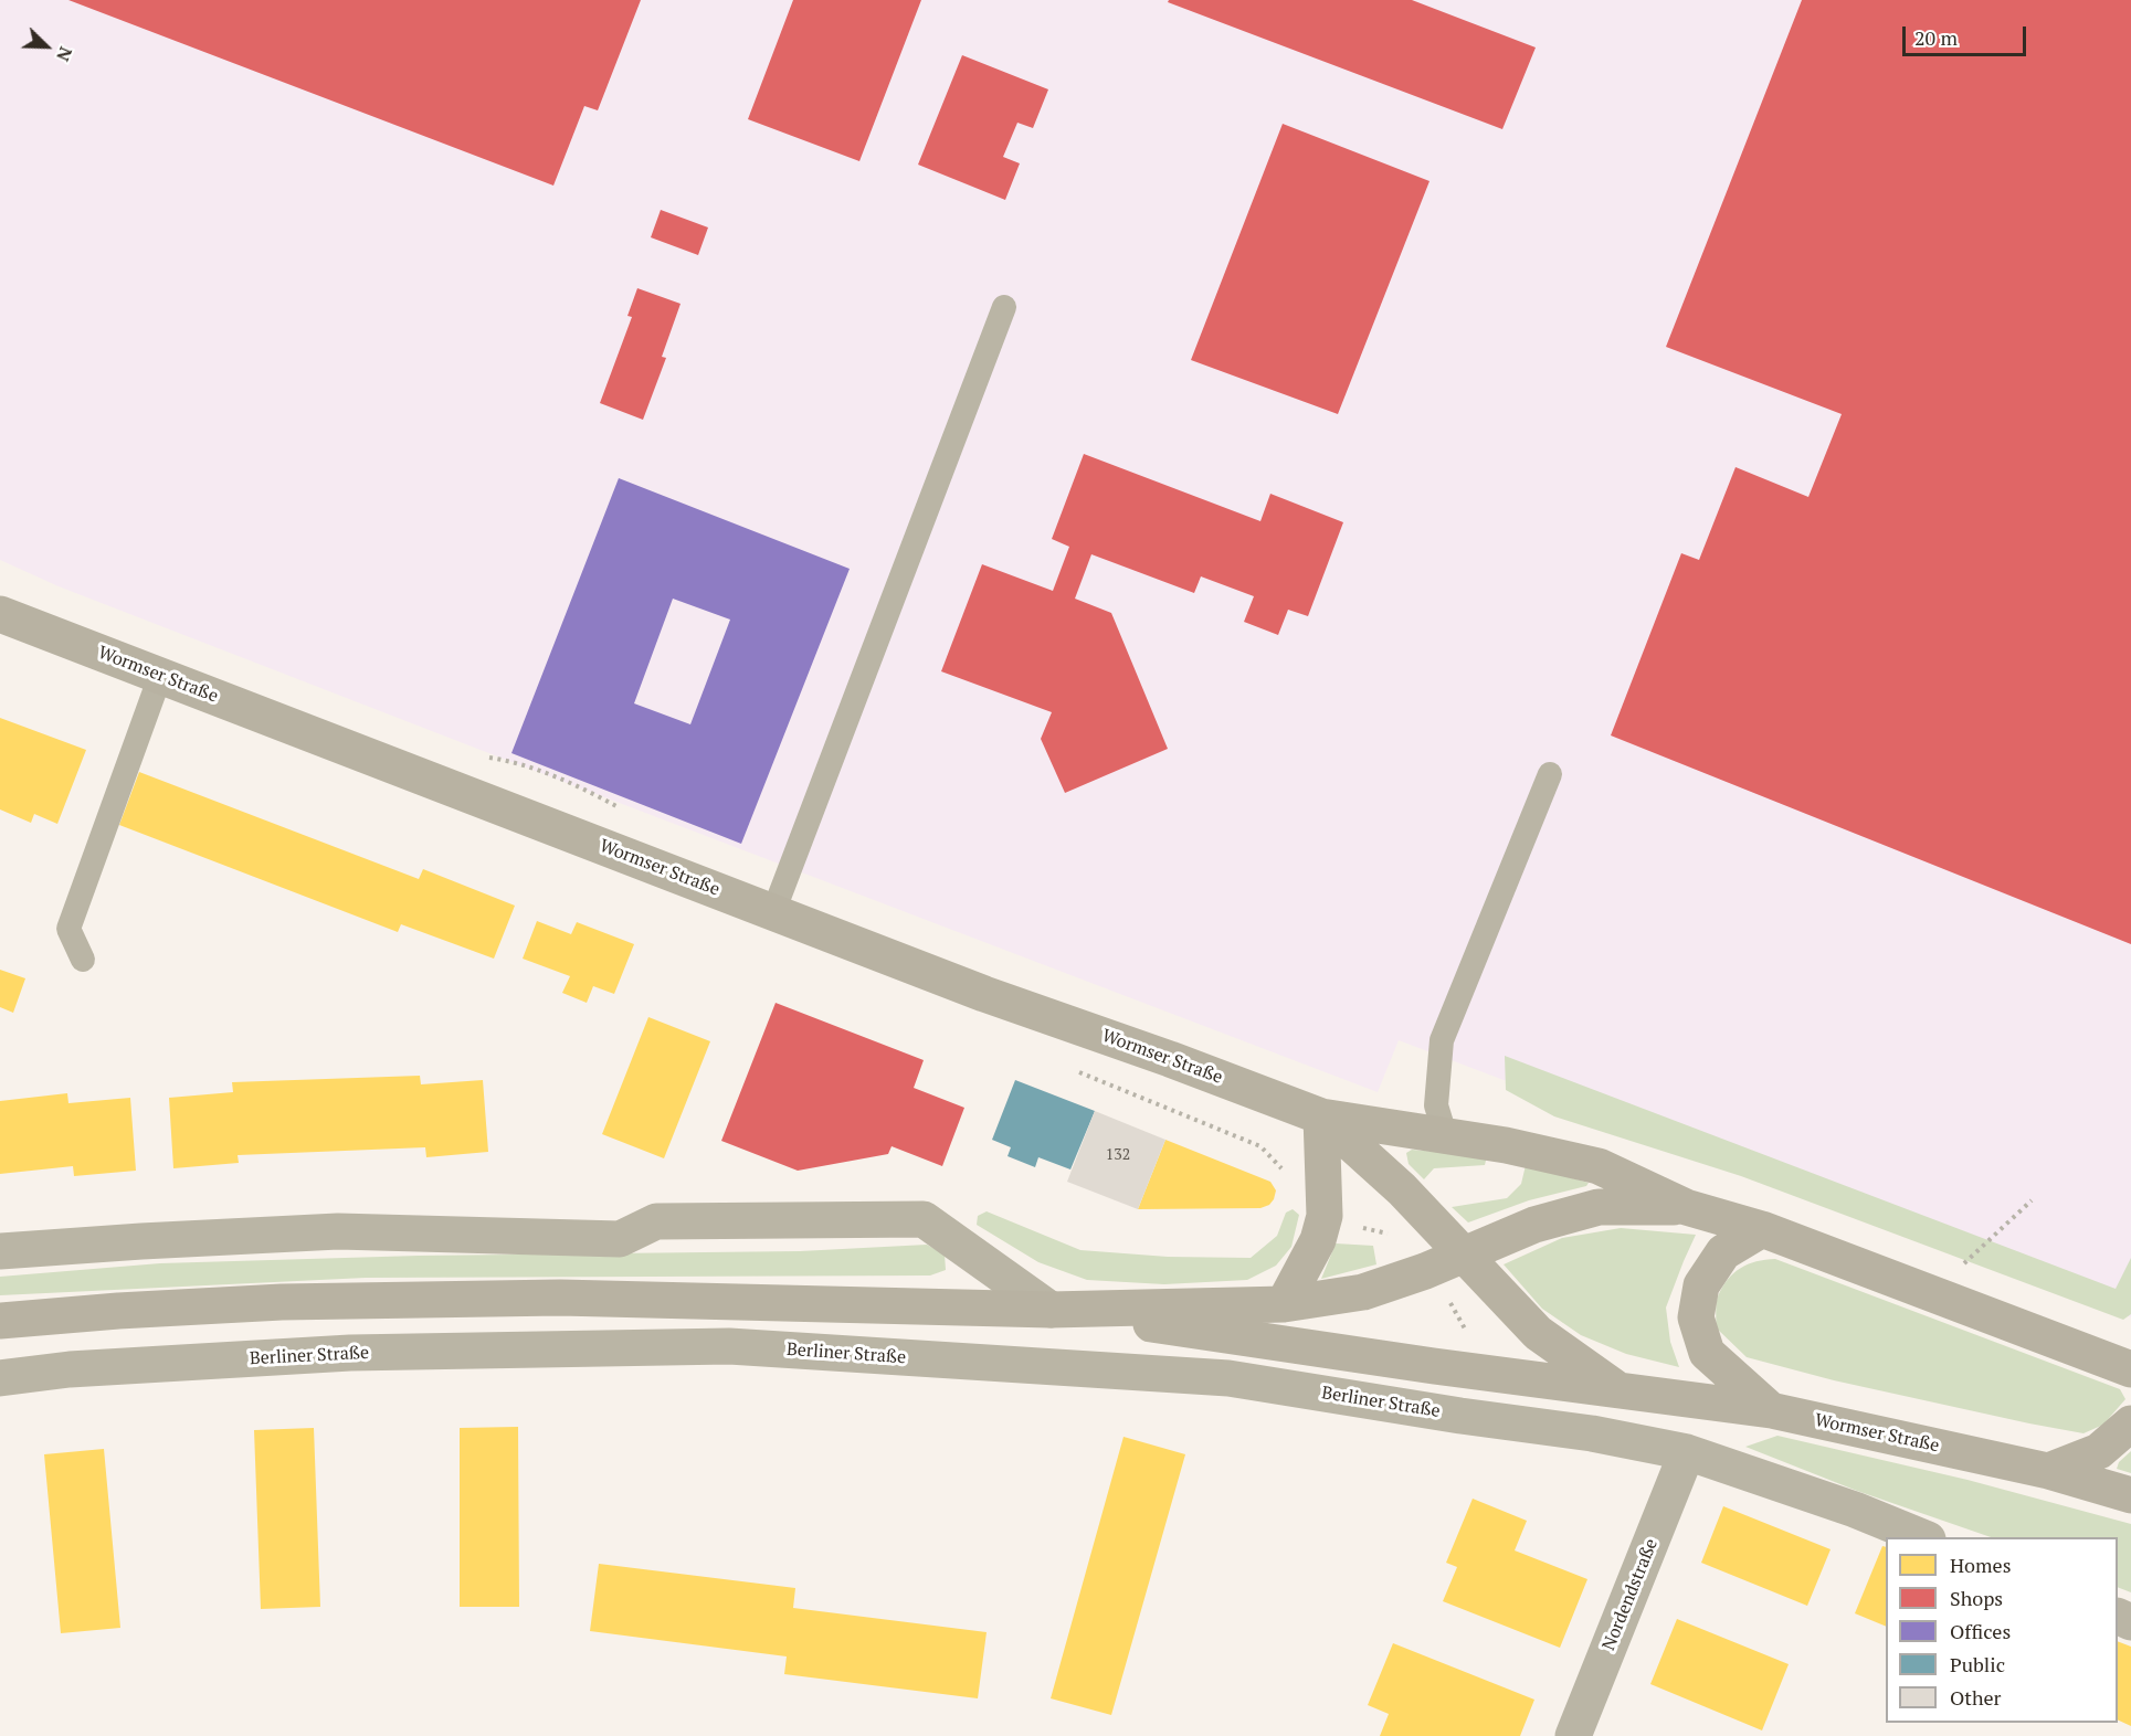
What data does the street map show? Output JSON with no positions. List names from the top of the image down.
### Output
{
  "streets": {
    "main road": ["Wormser Straße"],
    "street": ["Berliner Straße", "Nordendstraße"]
  },
  "crossings": [
    ["Berliner Straße", "Nordendstraße"]
  ],
  "house_numbers": ["132"],
  "legend": [
    "Homes",
    "Shops",
    "Offices",
    "Public",
    "Other"
  ],
  "scale_bar": "20 m",
  "north": "bottom right"
}
